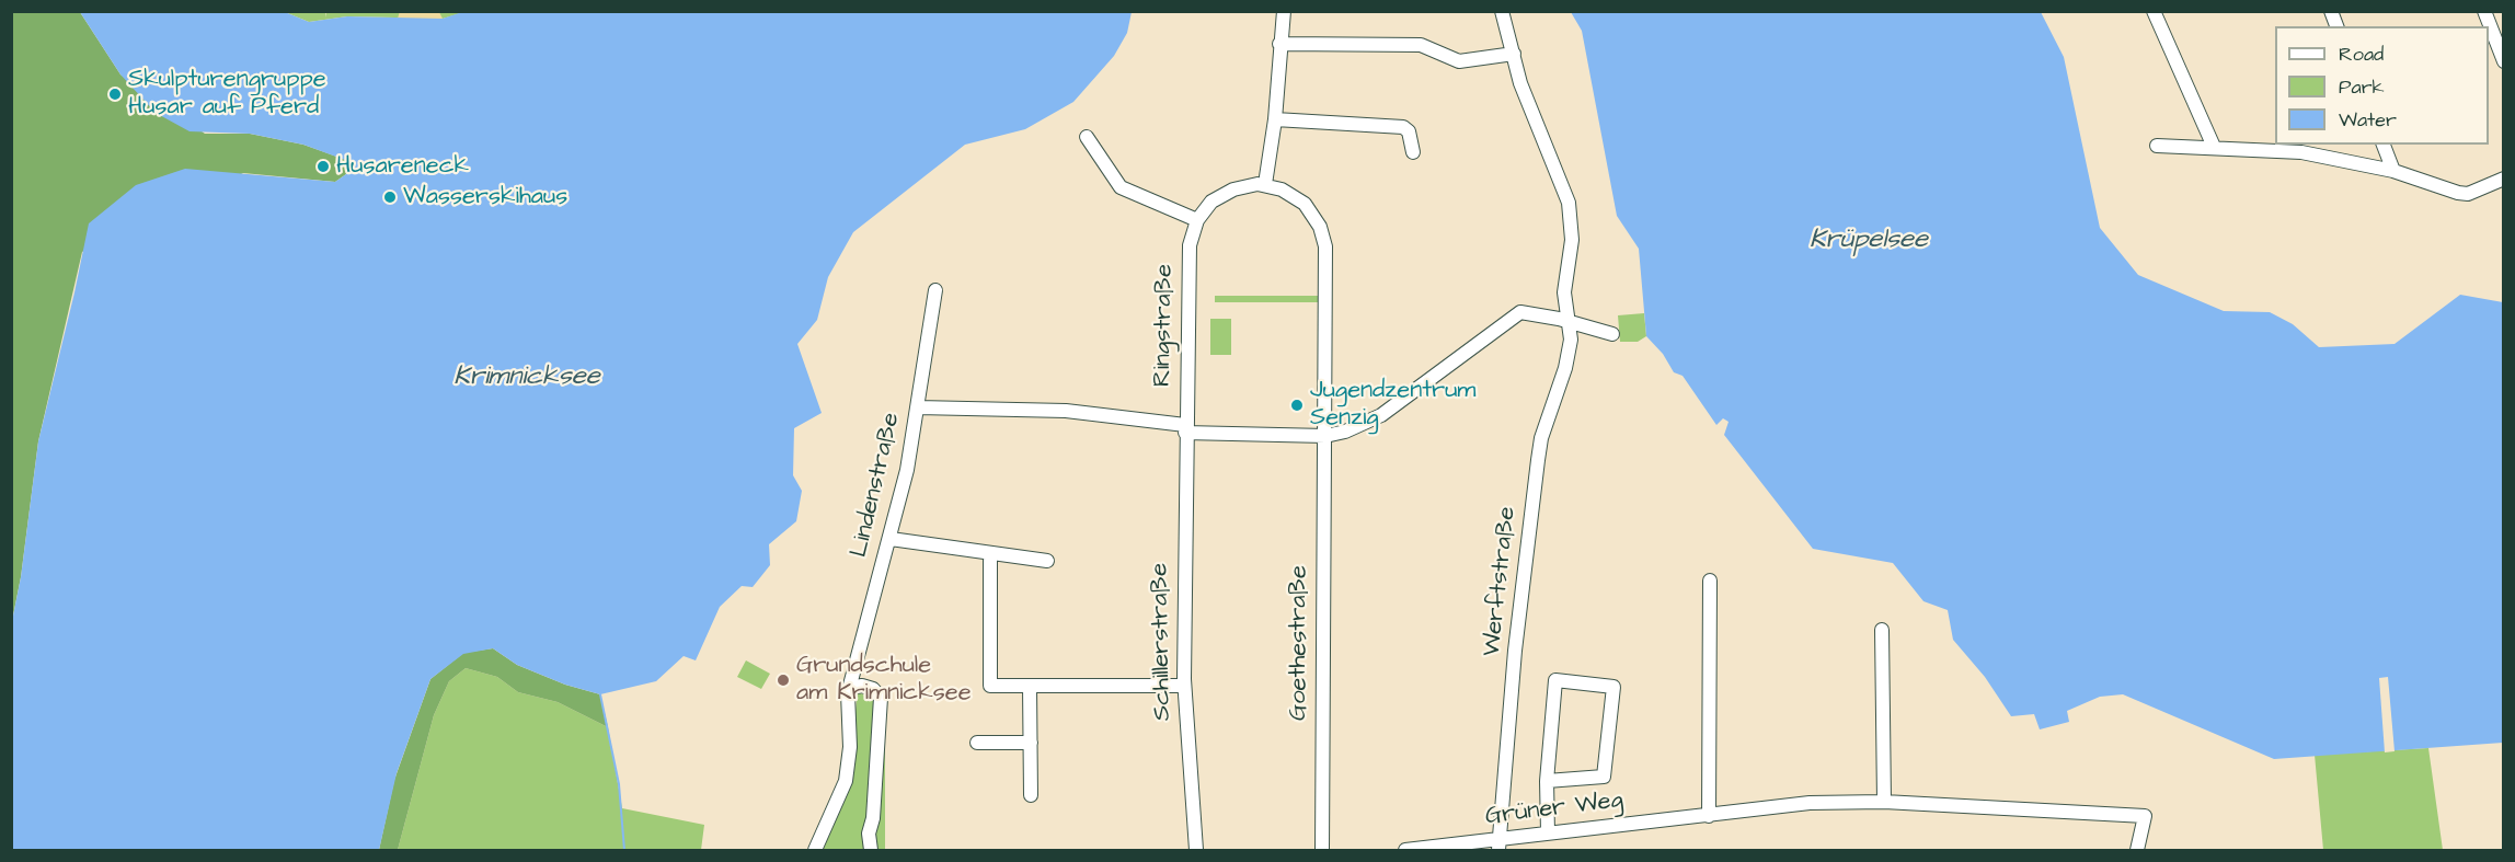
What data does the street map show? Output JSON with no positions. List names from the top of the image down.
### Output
{
  "streets": {
    "street": [
      "Ringstraße",
      "Lindenstraße",
      "Werftstraße",
      "Schillerstraße",
      "Goethestraße",
      "Grüner Weg"
    ]
  },
  "crossings": [
    ["Ringstraße", "Schillerstraße"],
    ["Werftstraße", "Grüner Weg"]
  ],
  "water": ["Krüpelsee", "Krimnicksee"],
  "places": [
    "Skulpturengruppe Husar auf Pferd",
    "Husareneck",
    "Wasserskihaus",
    "Jugendzentrum Senzig",
    "Grundschule am Krimnicksee"
  ],
  "legend": ["Road", "Park", "Water"]
}
